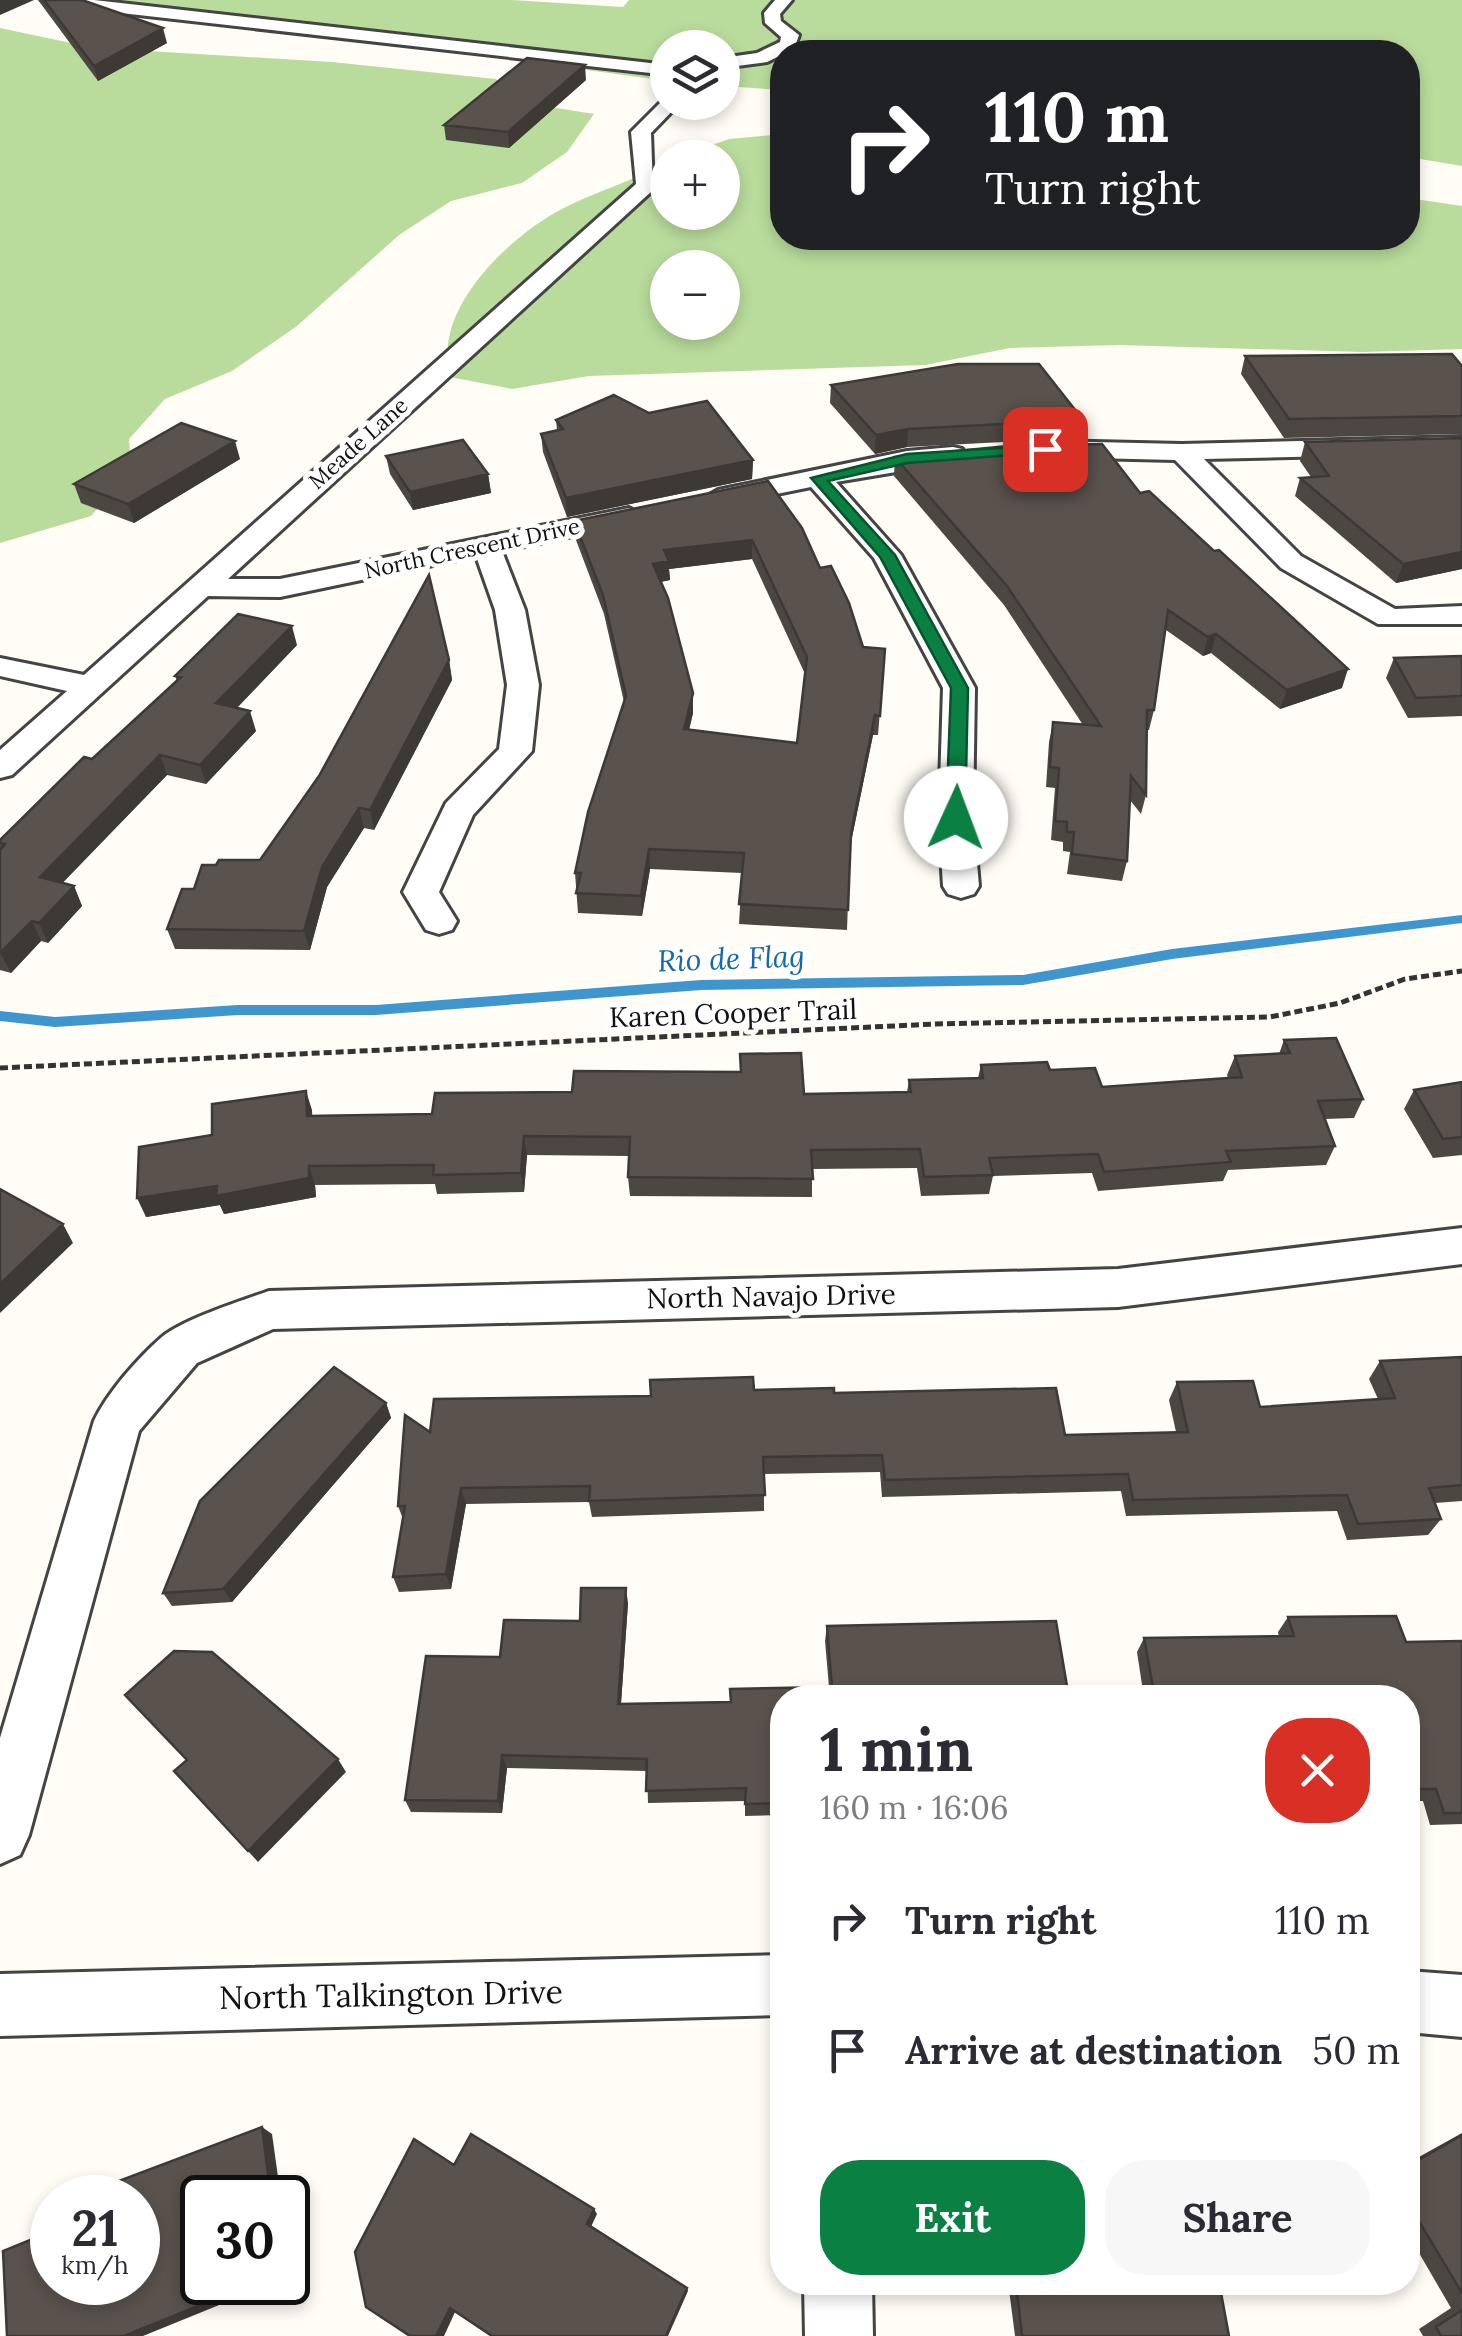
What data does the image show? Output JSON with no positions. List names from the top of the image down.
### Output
{
  "streets": {
    "street": [
      "Meade Lane",
      "North Crescent Drive",
      "North Navajo Drive",
      "North Talkington Drive"
    ],
    "path": ["Karen Cooper Trail"]
  },
  "crossings": [
    ["Meade Lane", "North Crescent Drive"]
  ],
  "water": ["Rio de Flag"],
  "page": {
    "map_buttons": ["+", "−"],
    "turn": ["110 m", "Turn right"],
    "heading": ["1 min", "160 m · 16:06"],
    "list": [
      {
        "name": "Turn right",
        "value": "110 m"
      },
      {
        "name": "Arrive at destination",
        "value": "50 m"
      }
    ],
    "buttons": ["Exit", "Share"],
    "speed": "21 km/h",
    "limit": "30"
  }
}
